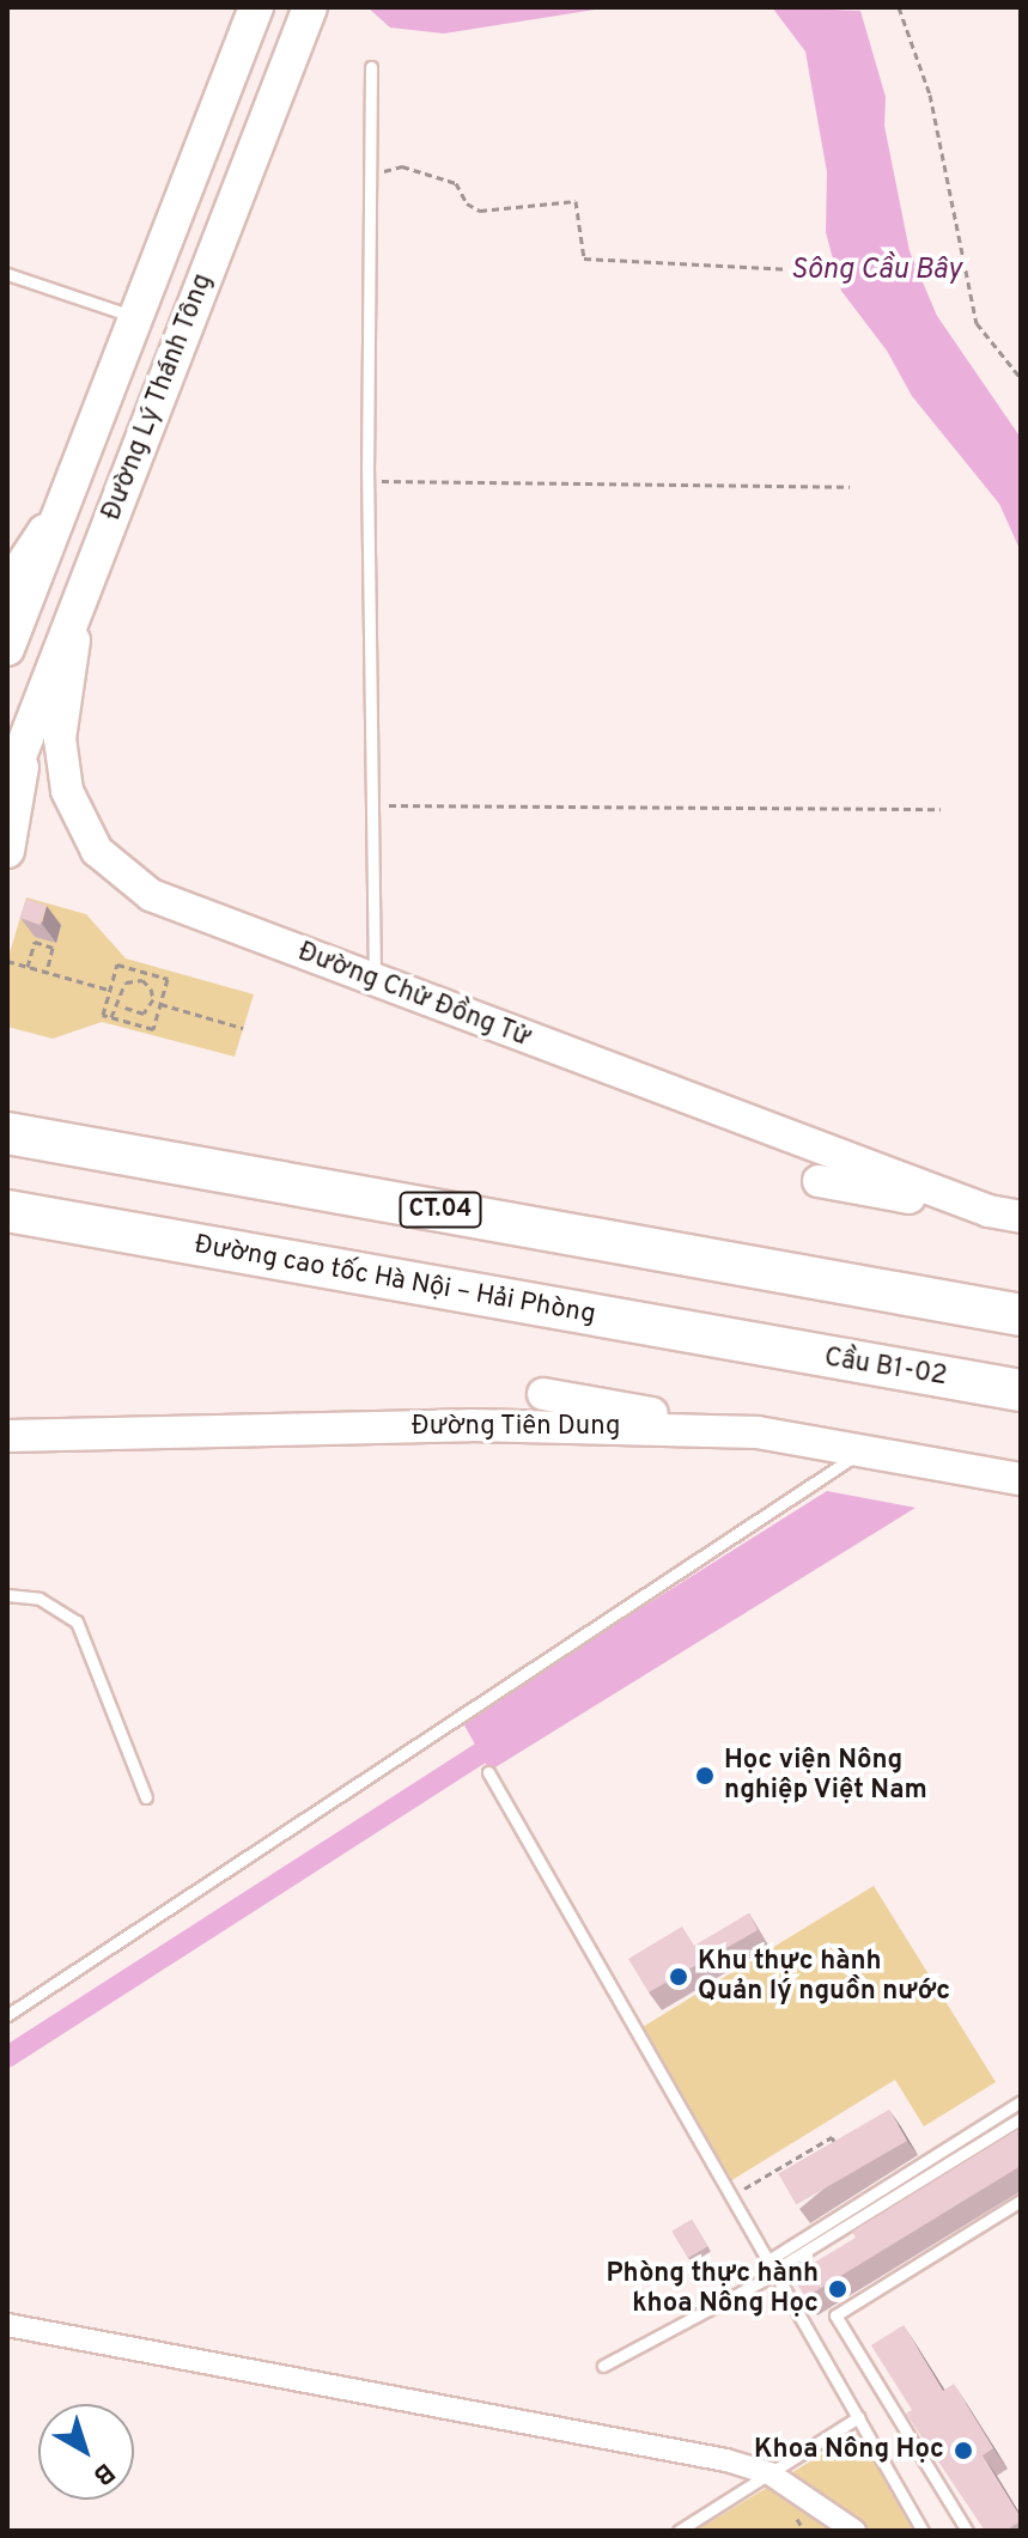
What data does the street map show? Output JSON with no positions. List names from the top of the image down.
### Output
{
  "streets": {
    "highway": ["CT.04", "Đường cao tốc Hà Nội – Hải Phòng", "Cầu B1-02"],
    "main road": ["Đường Lý Thánh Tông", "Đường Chử Đồng Tử", "Đường Tiên Dung"]
  },
  "crossings": [
    ["Đường Lý Thánh Tông", "Đường Chử Đồng Tử"],
    ["Đường cao tốc Hà Nội – Hải Phòng", "Cầu B1-02"]
  ],
  "water": ["Sông Cầu Bây"],
  "places": [
    "Học viện Nông nghiệp Việt Nam",
    "Khu thực hành Quản lý nguồn nước",
    "Phòng thực hành khoa Nông Học",
    "Khoa Nông Học"
  ],
  "north": "bottom right"
}
